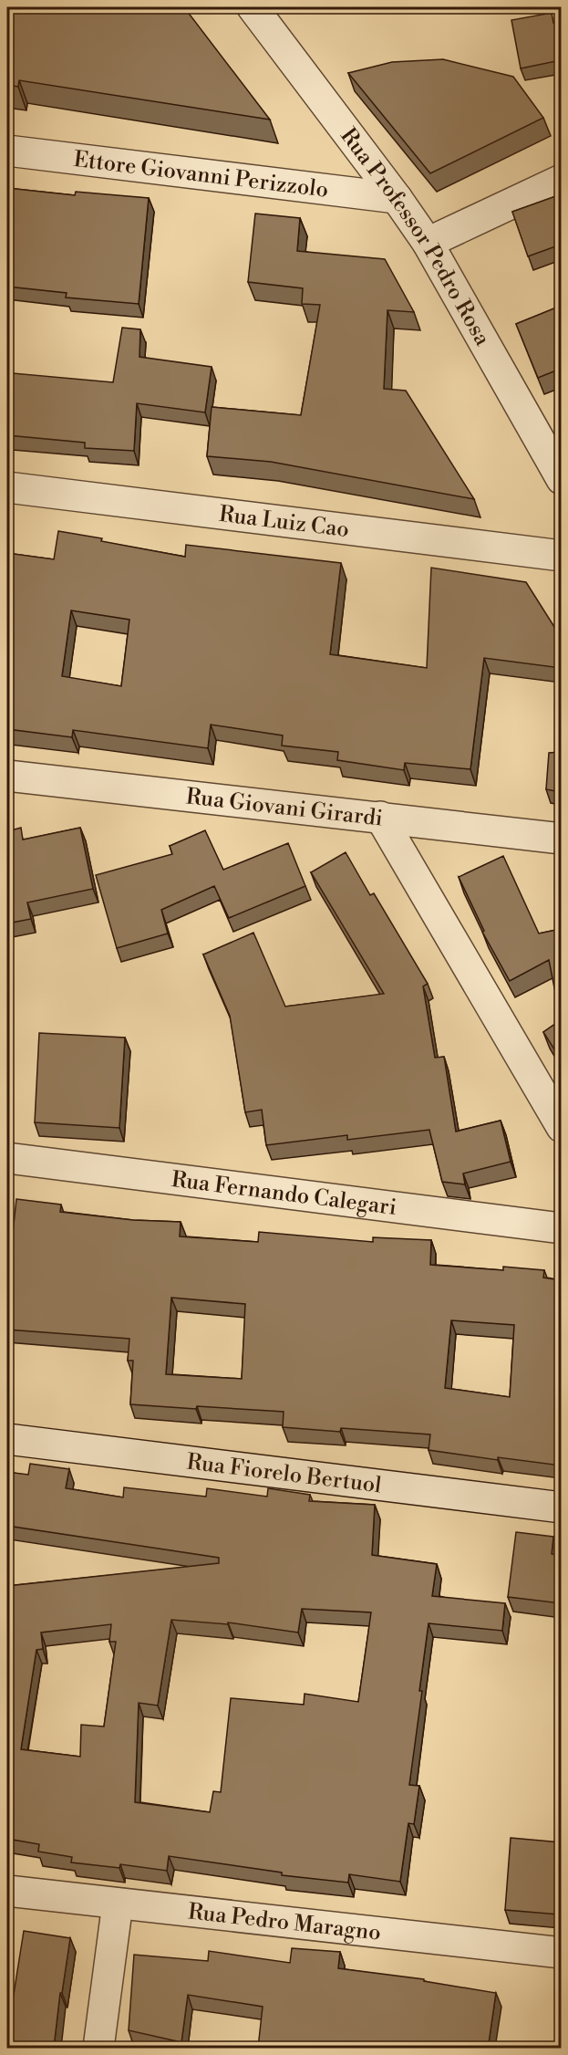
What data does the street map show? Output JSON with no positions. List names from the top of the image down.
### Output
{
  "streets": {
    "street": [
      "Ettore Giovanni Perizzolo",
      "Rua Professor Pedro Rosa",
      "Rua Luiz Cao",
      "Rua Giovani Girardi",
      "Rua Fernando Calegari",
      "Rua Fiorelo Bertuol",
      "Rua Pedro Maragno"
    ]
  },
  "crossings": [
    ["Ettore Giovanni Perizzolo", "Rua Professor Pedro Rosa"]
  ]
}
